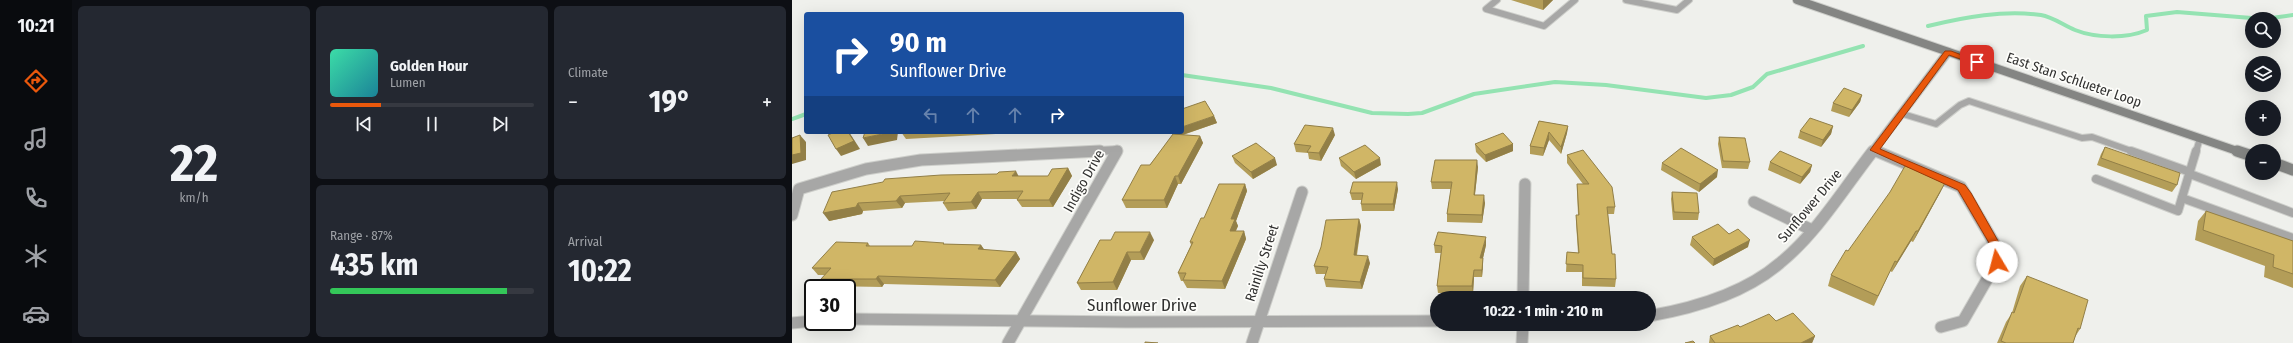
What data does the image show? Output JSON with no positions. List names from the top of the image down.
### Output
{
  "streets": {
    "main road": ["East Stan Schlueter Loop"],
    "street": ["Indigo Drive", "Sunflower Drive", "Rainlily Street"]
  },
  "crossings": [
    ["East Stan Schlueter Loop", "Sunflower Drive"],
    ["Indigo Drive", "Sunflower Drive"],
    ["Sunflower Drive", "Rainlily Street"]
  ],
  "page": {
    "tabs": "10:21",
    "tile": [
      ["22", "km/h"],
      "Climate",
      ["Range · 87%", "435 km"],
      ["Arrival", "10:22"]
    ],
    "map_buttons": ["+", "−"],
    "turn": ["90 m", "Sunflower Drive"],
    "song": ["Golden Hour", "Lumen"],
    "heat": ["−", "19°", "+"],
    "limit": "30",
    "trip": "10:22 · 1 min · 210 m"
  }
}
